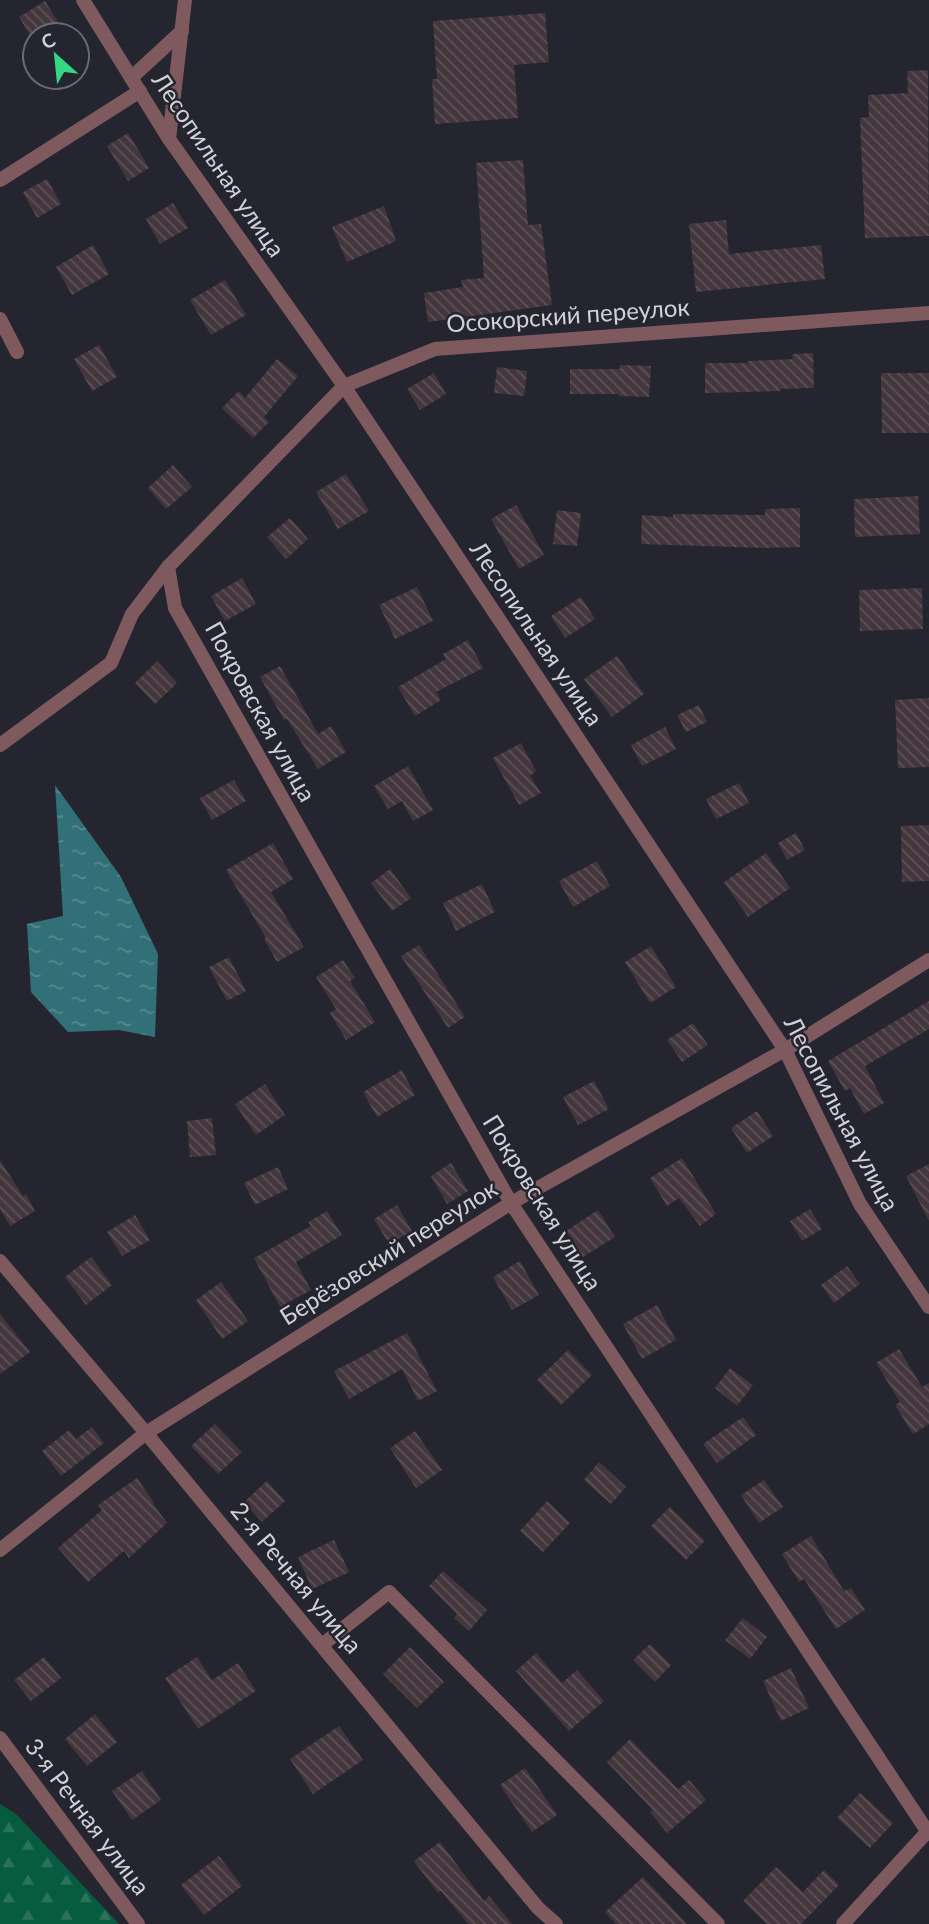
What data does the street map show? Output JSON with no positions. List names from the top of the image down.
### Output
{
  "streets": {
    "street": [
      "Лесопильная улица",
      "Осокорский переулок",
      "Покровская улица",
      "Берёзовский переулок",
      "2-я Речная улица",
      "3-я Речная улица"
    ]
  },
  "crossings": [
    ["Лесопильная улица", "Осокорский переулок"],
    ["Лесопильная улица", "Берёзовский переулок"],
    ["Осокорский переулок", "Покровская улица"],
    ["Покровская улица", "Берёзовский переулок"],
    ["Берёзовский переулок", "2-я Речная улица"]
  ],
  "north": "top left"
}
